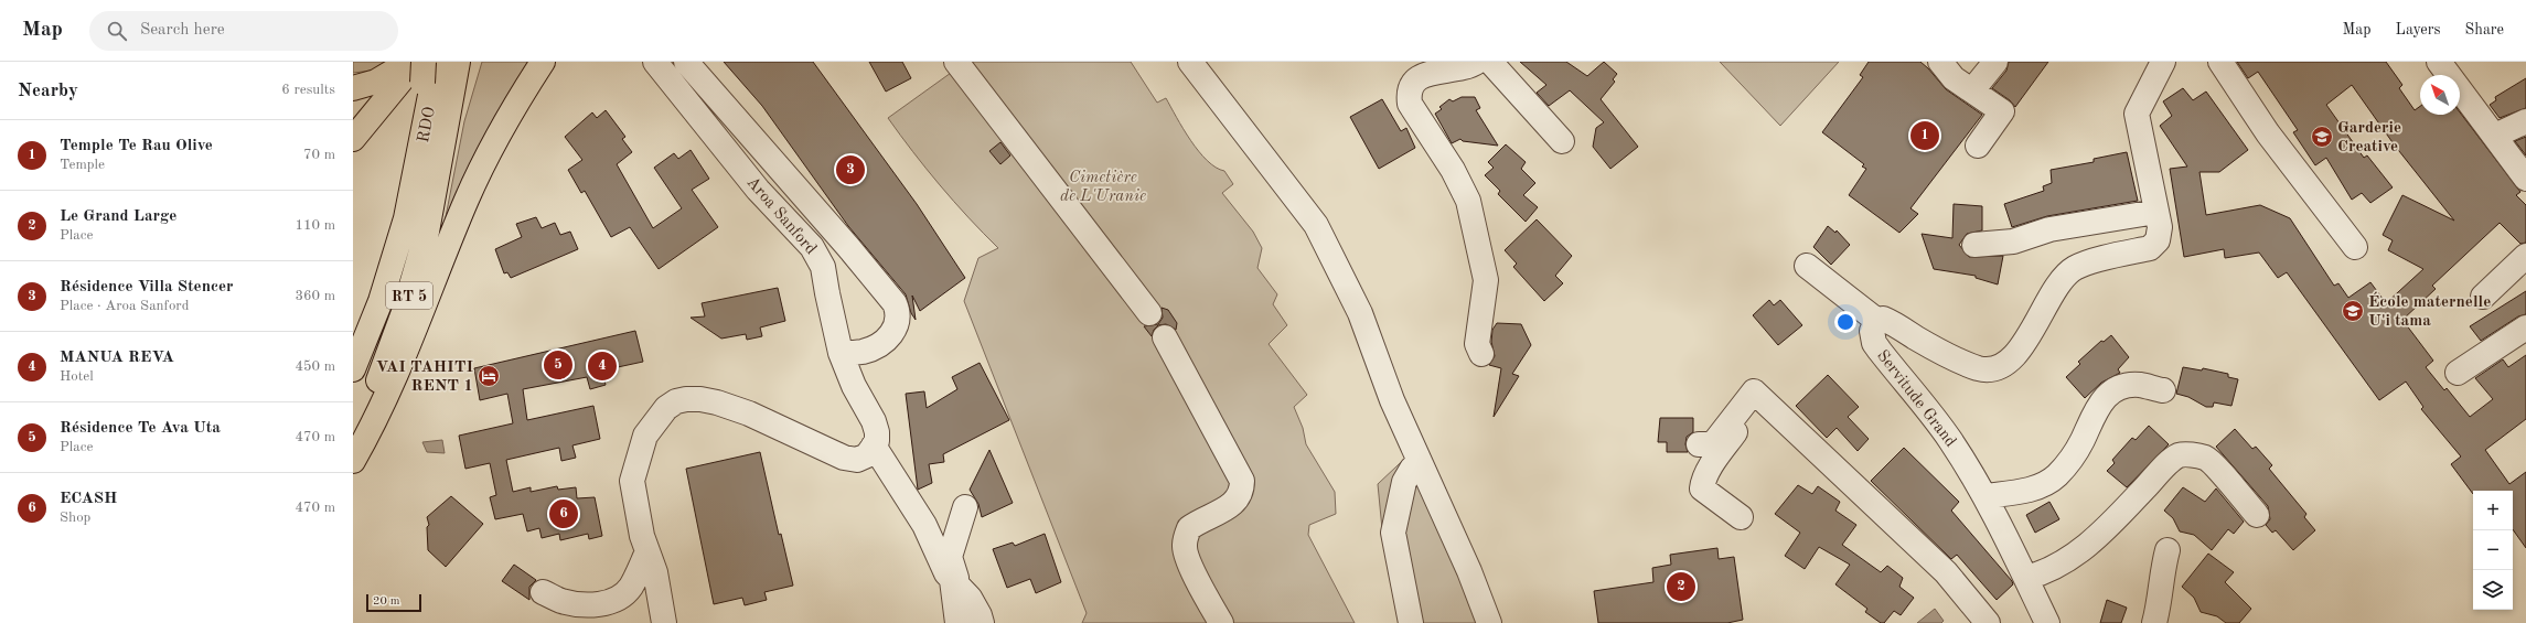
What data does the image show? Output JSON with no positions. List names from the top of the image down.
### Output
{
  "streets": {
    "main road": ["RT 5"],
    "street": ["Aroa Sanford", "Servitude Grand"]
  },
  "parks": ["Cimetière de L'Uranie"],
  "places": {
    "school or university": ["Garderie Creative", "École maternelle U'i tama"],
    "hotel": ["VAI TAHITI RENT 1"]
  },
  "scale_bar": "20 m",
  "north": "top left",
  "page": {
    "header": "Map",
    "search": "Search here",
    "nav": ["Map", "Layers", "Share"],
    "heading": ["Nearby", "6 results"],
    "list": [
      {
        "mark": "1",
        "name": "Temple Te Rau Olive",
        "note": "Temple",
        "value": "70 m"
      },
      {
        "mark": "2",
        "name": "Le Grand Large",
        "note": "Place",
        "value": "110 m"
      },
      {
        "mark": "3",
        "name": "Résidence Villa Stencer",
        "note": "Place · Aroa Sanford",
        "value": "360 m"
      },
      {
        "mark": "4",
        "name": "MANUA REVA",
        "note": "Hotel",
        "value": "450 m"
      },
      {
        "mark": "5",
        "name": "Résidence Te Ava Uta",
        "note": "Place",
        "value": "470 m"
      },
      {
        "mark": "6",
        "name": "ECASH",
        "note": "Shop",
        "value": "470 m"
      }
    ],
    "pins": [
      "1",
      "3",
      "5",
      "4",
      "6",
      "2"
    ],
    "map_buttons": ["+", "−"],
    "scale": "20 m"
  }
}
